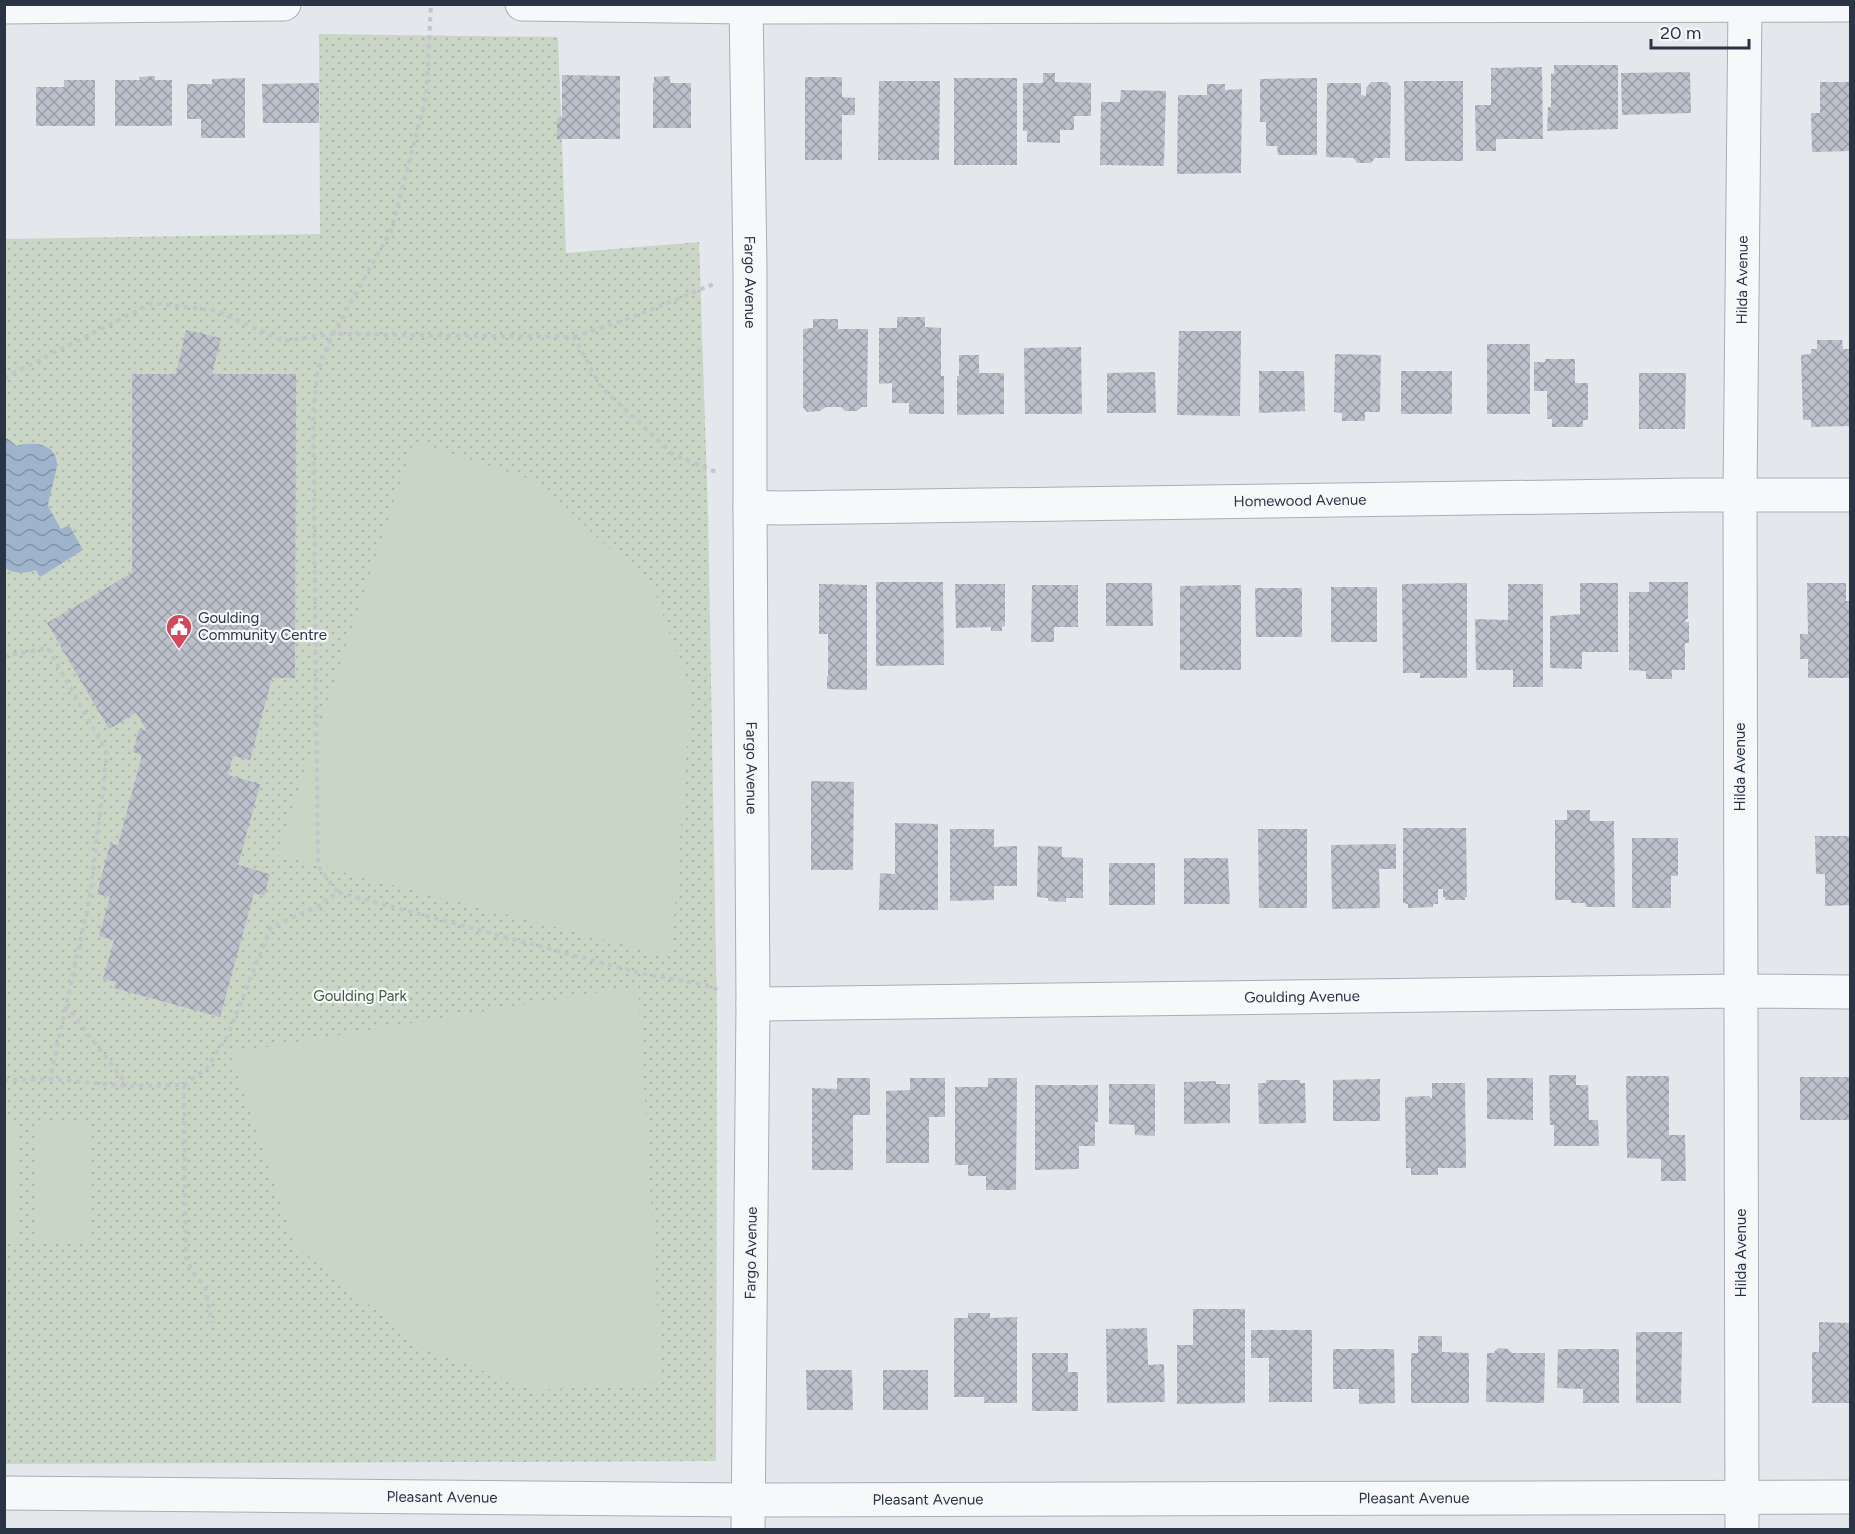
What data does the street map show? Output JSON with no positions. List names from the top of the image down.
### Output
{
  "streets": {
    "street": [
      "Fargo Avenue",
      "Hilda Avenue",
      "Homewood Avenue",
      "Goulding Avenue",
      "Pleasant Avenue"
    ]
  },
  "crossings": [
    ["Fargo Avenue", "Homewood Avenue"],
    ["Fargo Avenue", "Goulding Avenue"],
    ["Fargo Avenue", "Pleasant Avenue"],
    ["Hilda Avenue", "Homewood Avenue"],
    ["Hilda Avenue", "Goulding Avenue"],
    ["Hilda Avenue", "Pleasant Avenue"]
  ],
  "parks": ["Goulding Park"],
  "places": {
    "public building": ["Goulding Community Centre"]
  },
  "scale_bar": "20 m"
}
